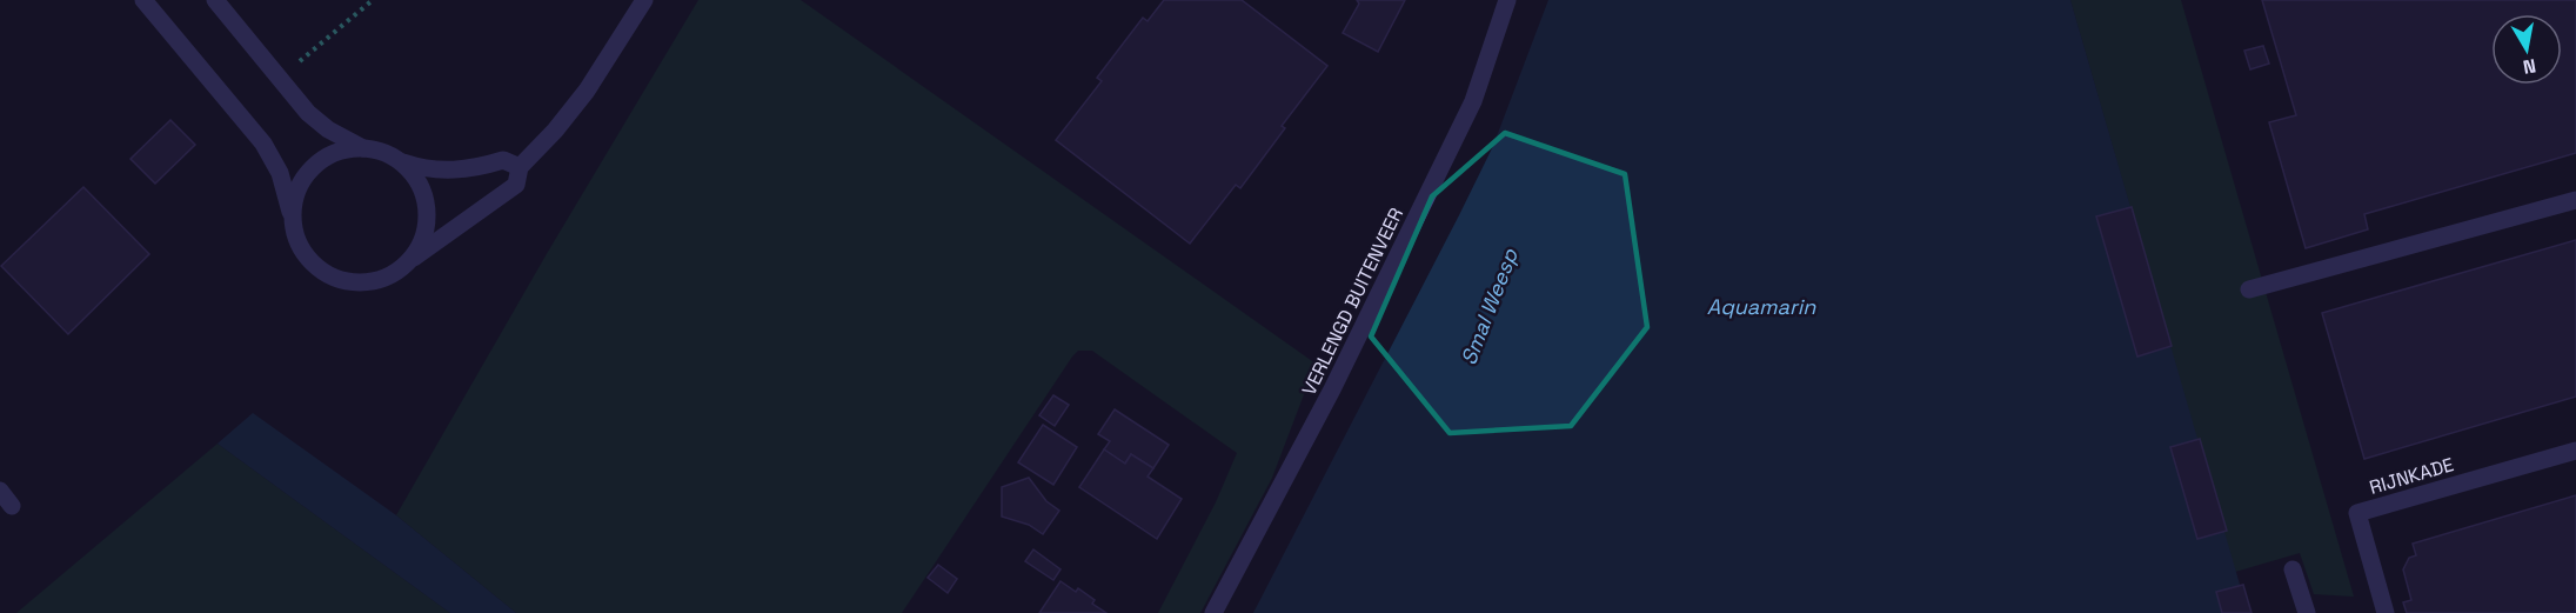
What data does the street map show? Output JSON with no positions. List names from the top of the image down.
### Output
{
  "streets": {
    "street": ["VERLENGD BUITENVEER", "RIJNKADE"]
  },
  "water": ["Smal Weesp", "Aquamarin"],
  "north": "bottom"
}
